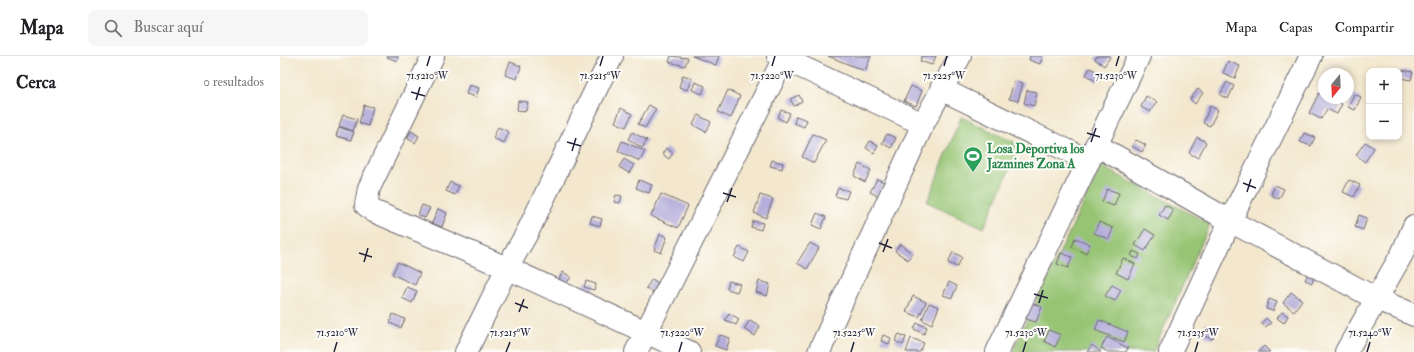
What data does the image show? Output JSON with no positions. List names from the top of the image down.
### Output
{
  "places": {
    "sports": ["Losa Deportiva los Jazmines Zona A"]
  },
  "north": "bottom",
  "page": {
    "header": "Mapa",
    "search": "Buscar aquí",
    "nav": ["Mapa", "Capas", "Compartir"],
    "heading": ["Cerca", "0 resultados"],
    "map_buttons": ["+", "−"]
  },
  "coordinates": [
    "71.5210°W",
    "71.5215°W",
    "71.5220°W",
    "71.5225°W",
    "71.5230°W",
    "71.5235°W",
    "71.5240°W"
  ]
}
